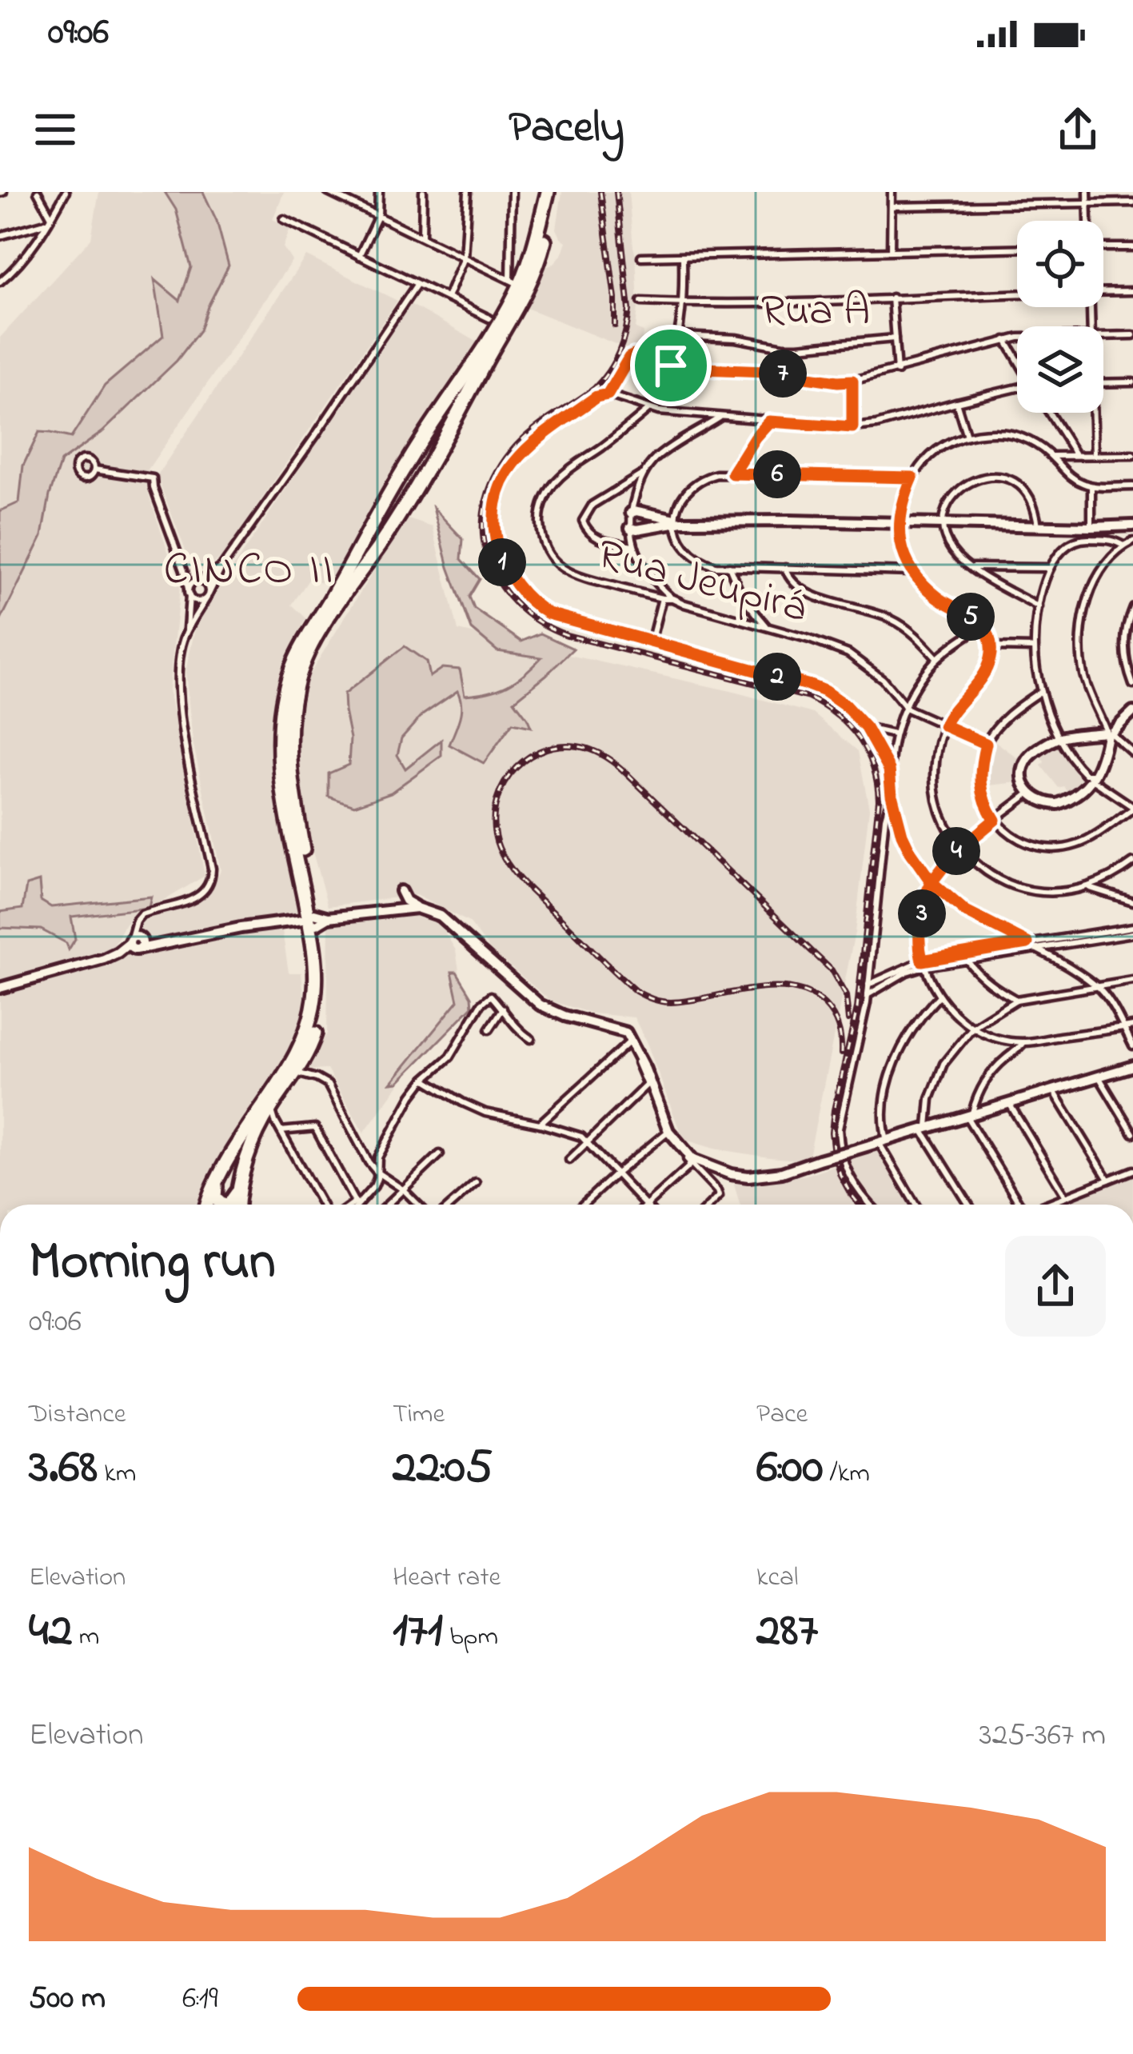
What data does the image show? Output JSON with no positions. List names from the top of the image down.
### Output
{
  "streets": {
    "street": ["Rua A", "Rua Jeupirá"]
  },
  "districts": ["CINCO II"],
  "page": {
    "status": "09:06",
    "header": "Pacely",
    "pins": [
      "7",
      "6",
      "1",
      "5",
      "2",
      "4",
      "3"
    ],
    "heading": ["Morning run", "09:06"],
    "stats": [
      ["Distance", "3.68 km"],
      ["Time", "22:05"],
      ["Pace", "6:00 /km"],
      ["Elevation", "42 m"],
      ["Heart rate", "171 bpm"],
      ["kcal", "287"]
    ],
    "chart": ["Elevation", "325–367 m"],
    "list": [
      {
        "name": "500 m",
        "note": "6:19"
      }
    ]
  }
}
